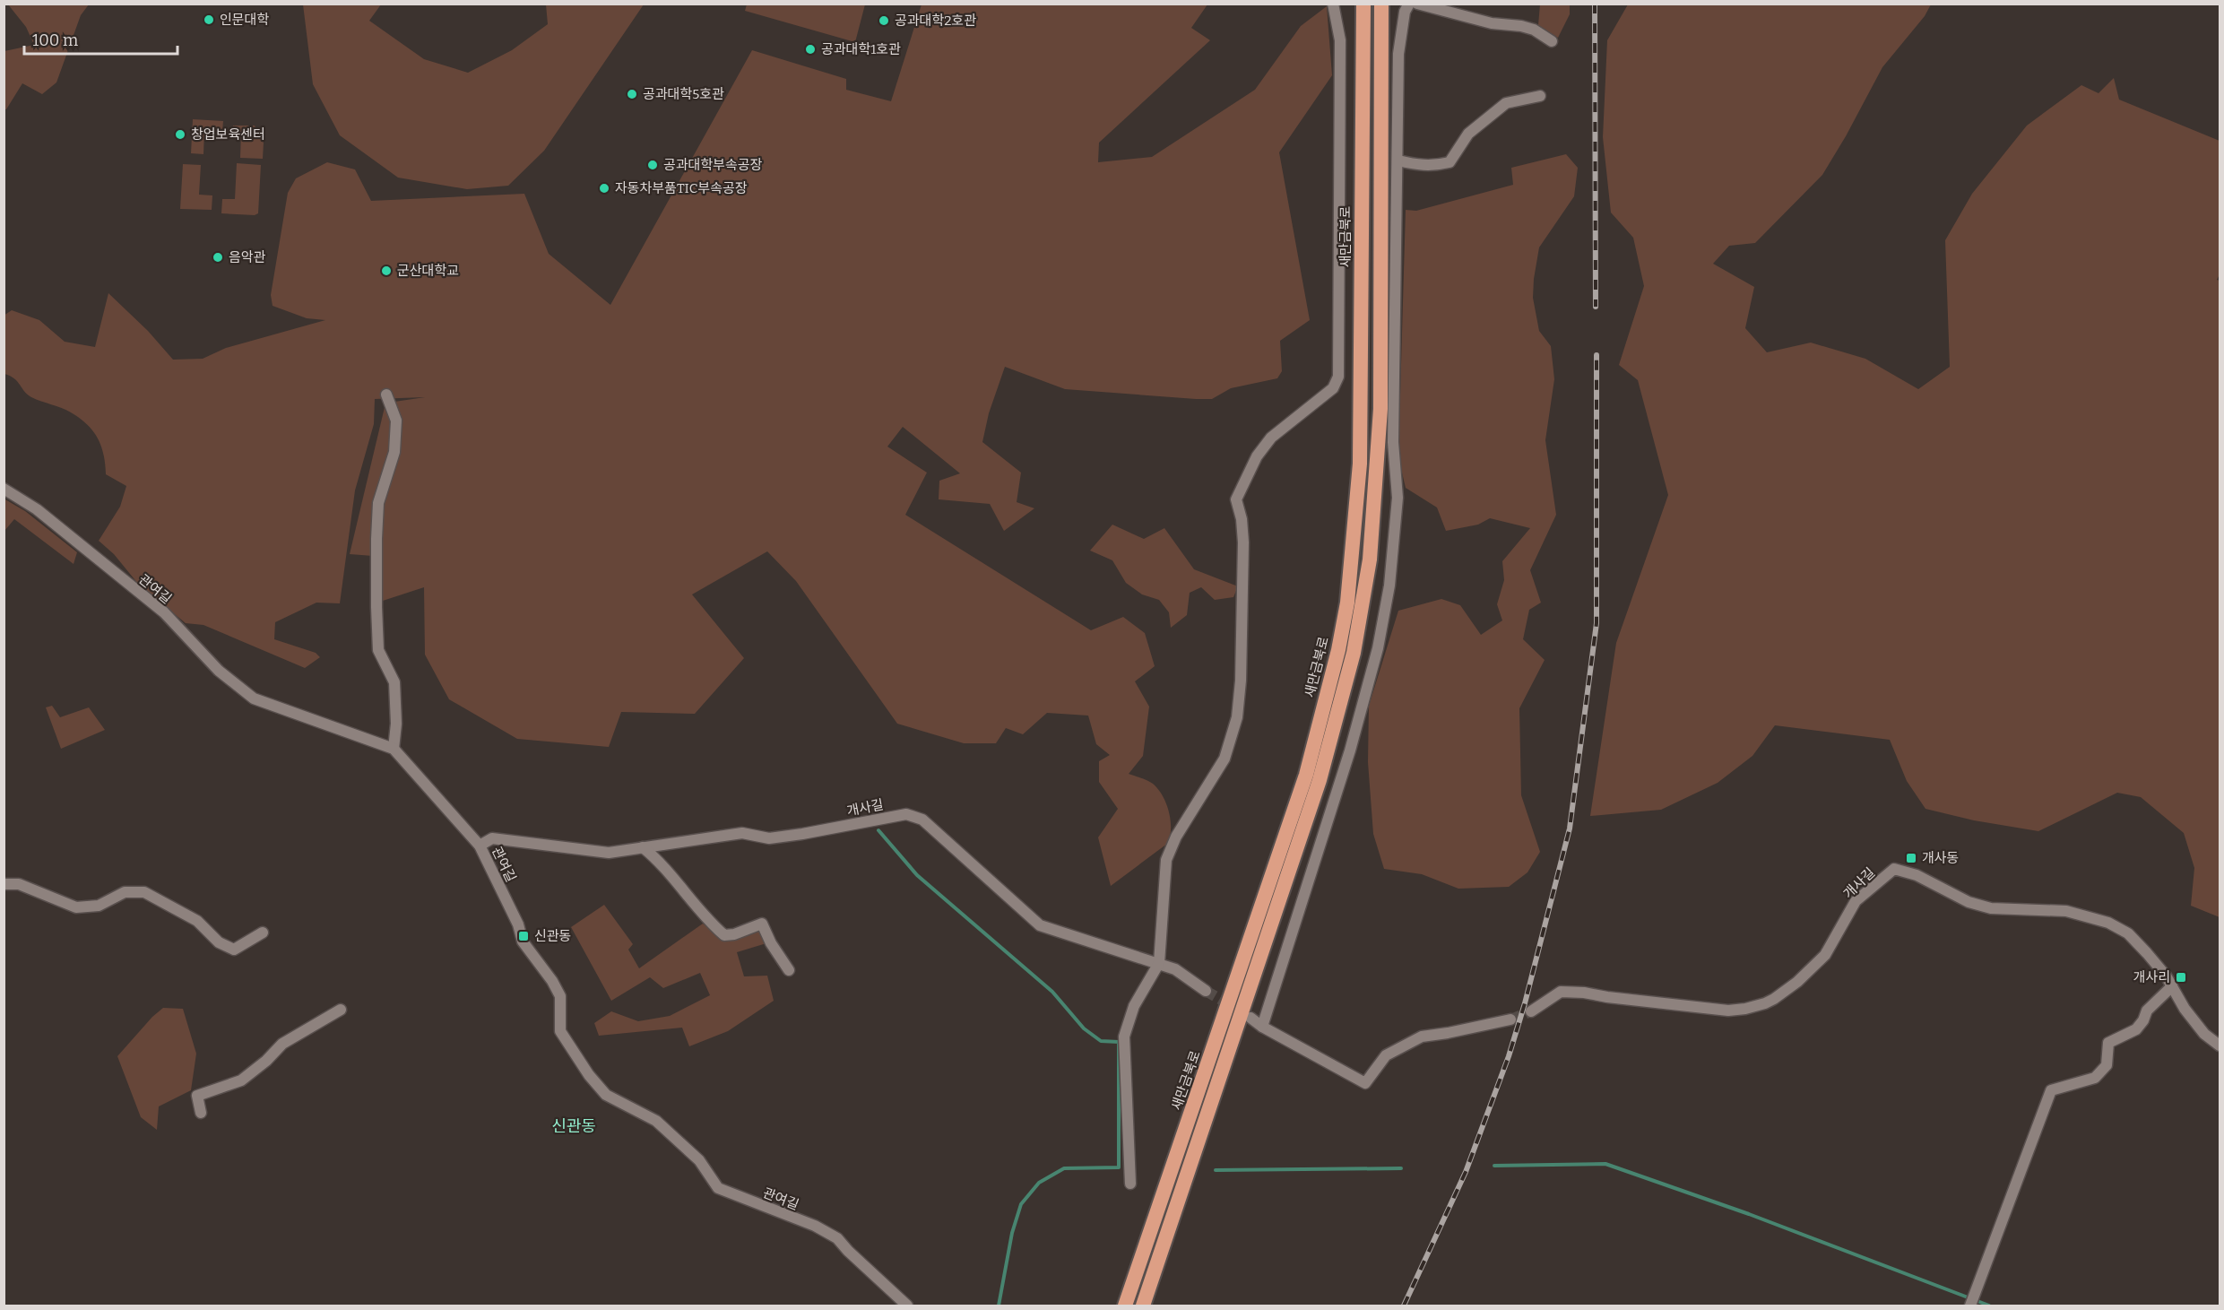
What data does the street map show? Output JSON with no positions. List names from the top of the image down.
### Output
{
  "streets": {
    "highway": ["새만금북로"],
    "street": ["관여길", "개사길"]
  },
  "crossings": [
    ["관여길", "개사길"]
  ],
  "districts": ["신관동"],
  "places": {
    "other": [
      "인문대학",
      "공과대학2호관",
      "공과대학1호관",
      "공과대학5호관",
      "창업보육센터",
      "공과대학부속공장",
      "자동차부품TIC부속공장",
      "음악관",
      "군산대학교"
    ],
    "transit": ["개사동", "신관동", "개사리"]
  },
  "scale_bar": "100 m"
}
